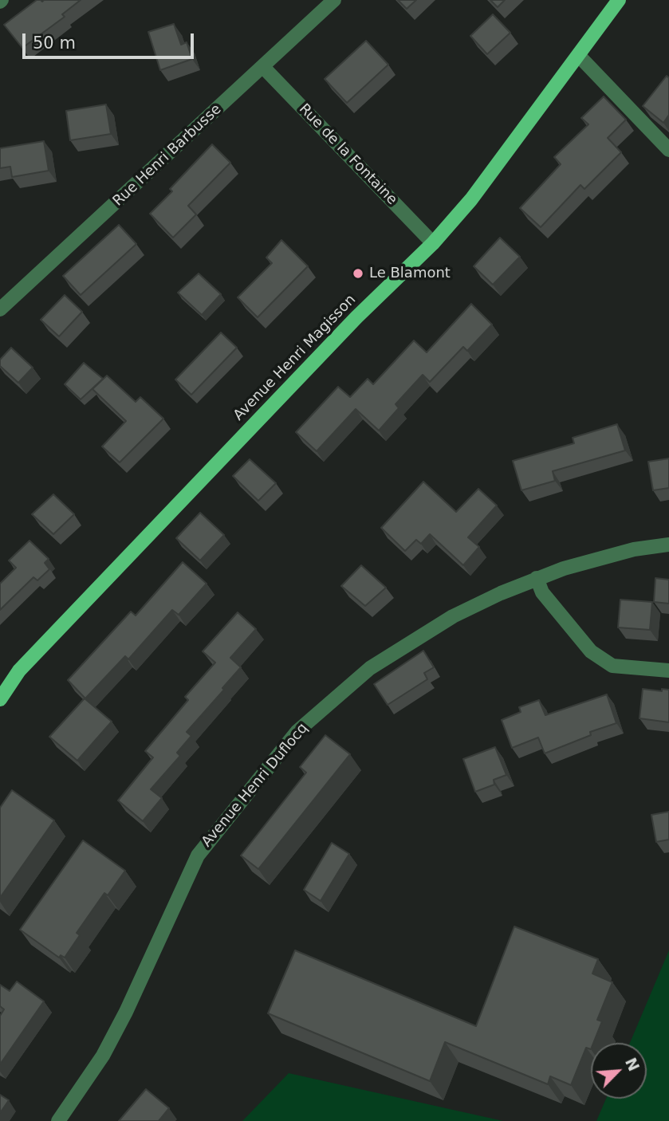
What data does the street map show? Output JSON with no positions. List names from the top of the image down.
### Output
{
  "streets": {
    "main road": ["Avenue Henri Magisson"],
    "street": ["Rue de la Fontaine", "Rue Henri Barbusse", "Avenue Henri Duflocq"]
  },
  "crossings": [
    ["Rue de la Fontaine", "Rue Henri Barbusse"],
    ["Rue de la Fontaine", "Avenue Henri Magisson"]
  ],
  "places": ["Le Blamont"],
  "scale_bar": "50 m",
  "north": "top right"
}
